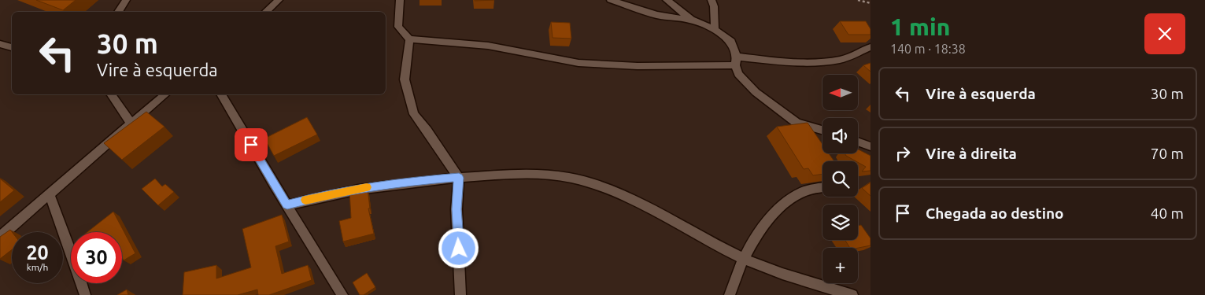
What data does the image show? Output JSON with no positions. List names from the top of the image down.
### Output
{
  "north": "left",
  "page": {
    "heading": ["1 min", "140 m · 18:38"],
    "turn": ["30 m", "Vire à esquerda"],
    "list": [
      {
        "name": "Vire à esquerda",
        "value": "30 m"
      },
      {
        "name": "Vire à direita",
        "value": "70 m"
      },
      {
        "name": "Chegada ao destino",
        "value": "40 m"
      }
    ],
    "map_buttons": "+",
    "speed": "20 km/h",
    "limit": "30"
  }
}
